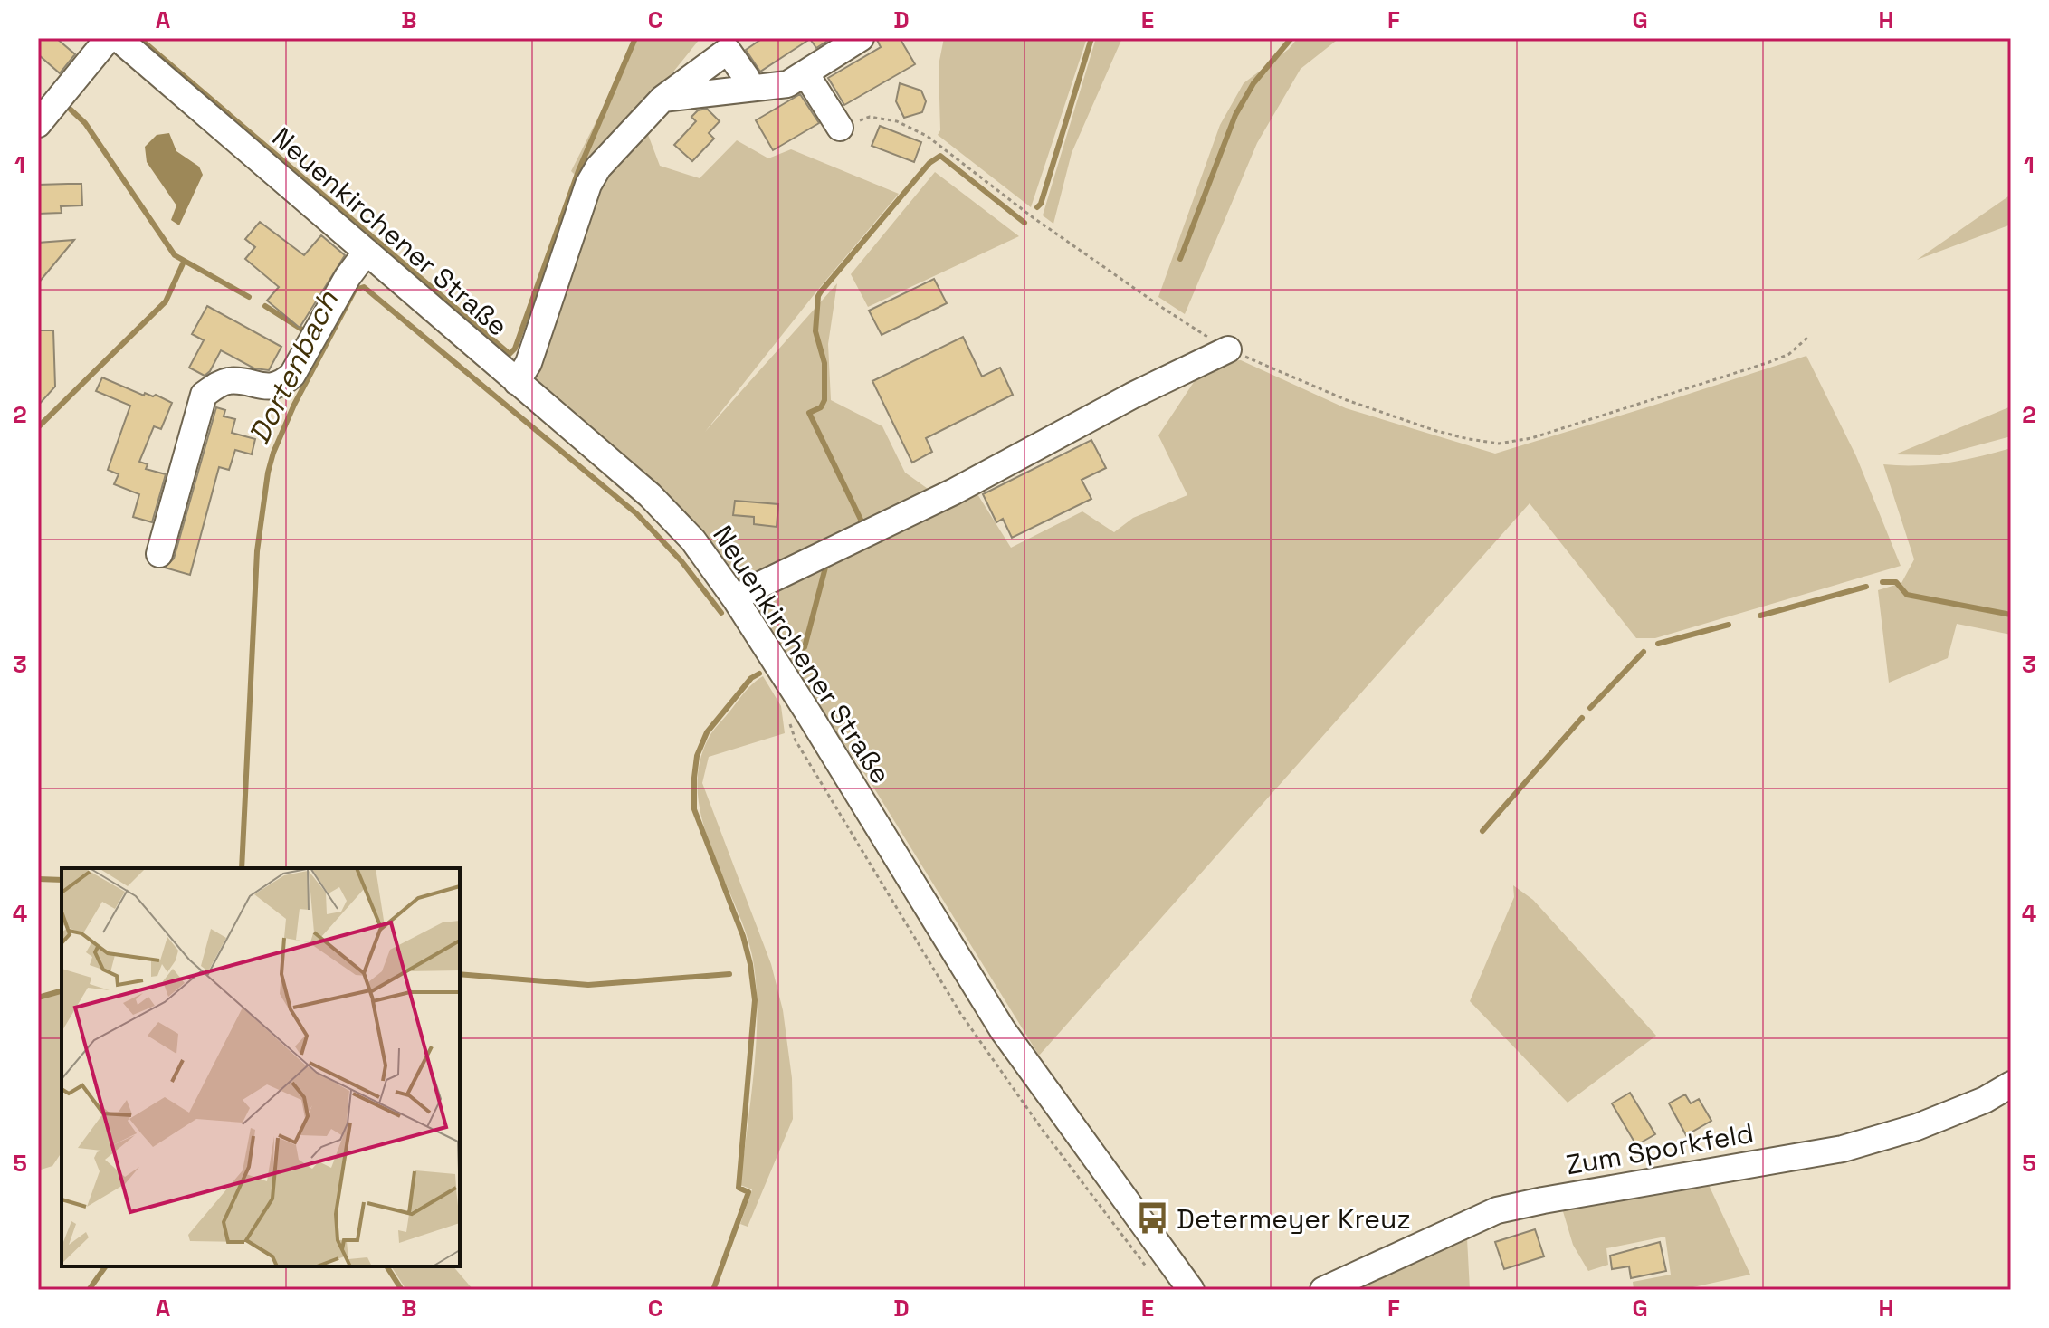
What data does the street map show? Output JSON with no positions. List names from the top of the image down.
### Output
{
  "streets": {
    "street": ["Neuenkirchener Straße", "Zum Sporkfeld"]
  },
  "water": ["Dortenbach"],
  "places": {
    "bus stop": ["Determeyer Kreuz"]
  },
  "grid": {
    "columns": [
      "A",
      "B",
      "C",
      "D",
      "E",
      "F",
      "G",
      "H"
    ],
    "rows": [
      "1",
      "2",
      "3",
      "4",
      "5"
    ]
  }
}
